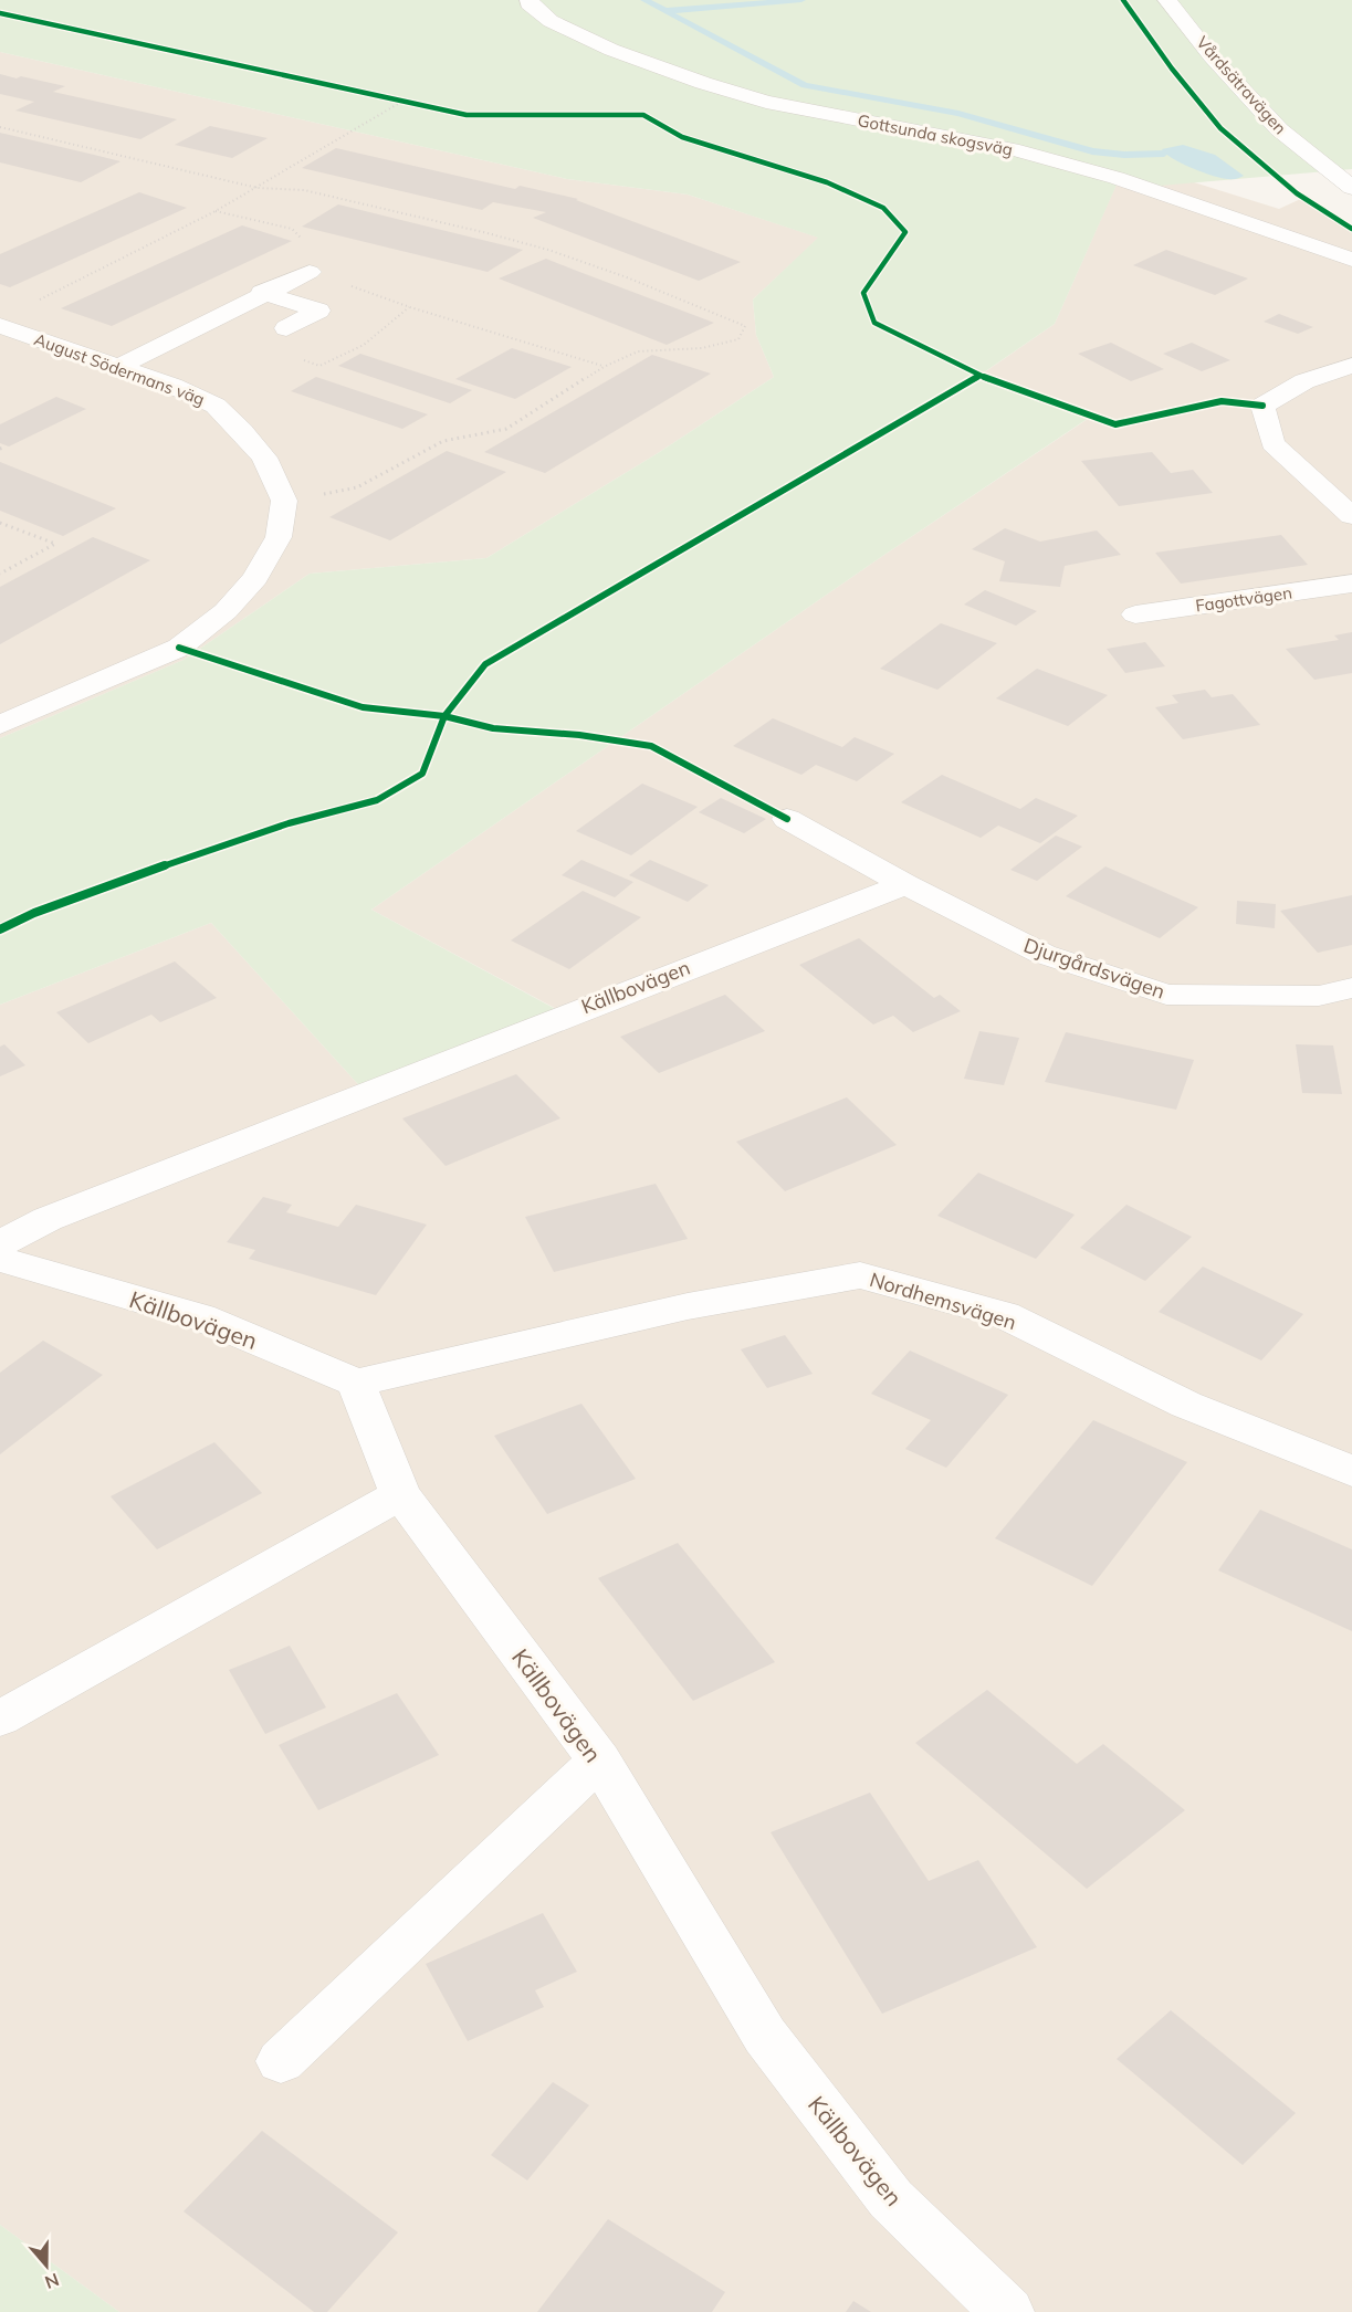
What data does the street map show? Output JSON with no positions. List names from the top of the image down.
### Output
{
  "streets": {
    "street": [
      "Vårdsätravägen",
      "Gottsunda skogsväg",
      "August Södermans väg",
      "Fagottvägen",
      "Djurgårdsvägen",
      "Källbovägen",
      "Nordhemsvägen"
    ]
  },
  "crossings": [
    ["Djurgårdsvägen", "Källbovägen"],
    ["Källbovägen", "Nordhemsvägen"]
  ],
  "north": "bottom"
}
